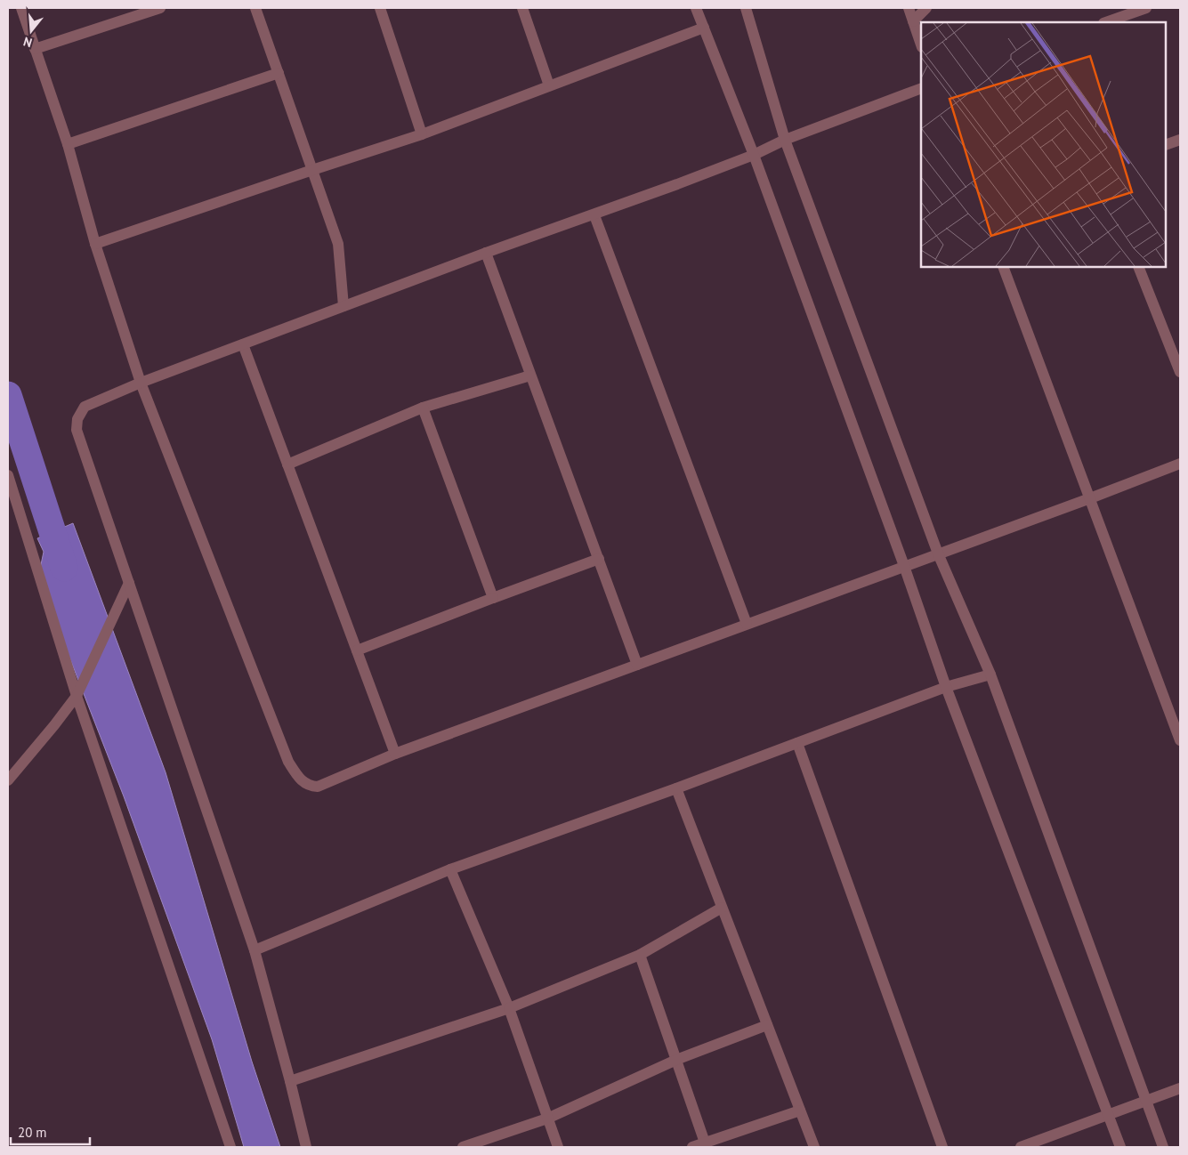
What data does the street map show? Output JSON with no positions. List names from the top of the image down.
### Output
{
  "scale_bar": "20 m",
  "north": "bottom"
}
